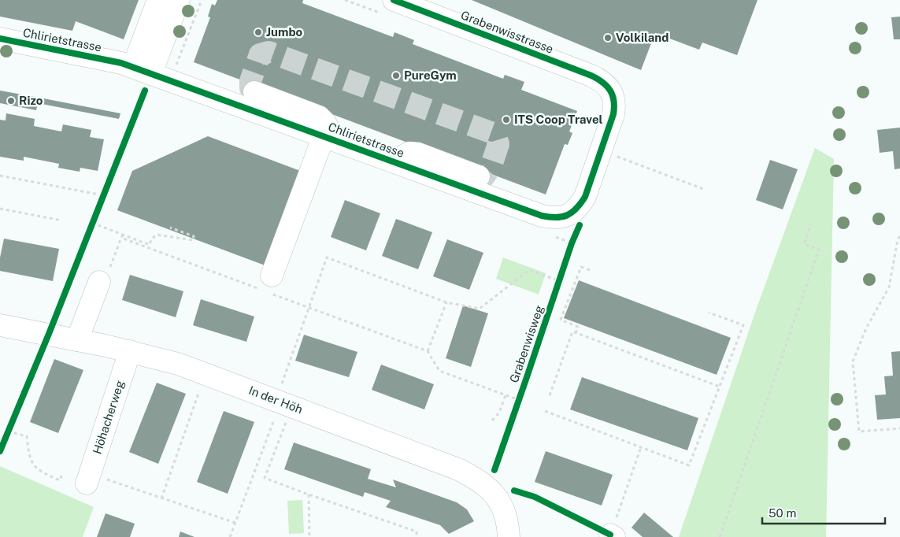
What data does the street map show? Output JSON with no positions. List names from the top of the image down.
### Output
{
  "streets": {
    "street": [
      "Grabenwisstrasse",
      "Chlirietstrasse",
      "In der Höh",
      "Höhacherweg"
    ],
    "cycle path": ["Grabenwisweg"]
  },
  "crossings": [
    ["Grabenwisstrasse", "Chlirietstrasse"],
    ["In der Höh", "Höhacherweg"]
  ],
  "places": [
    "Jumbo",
    "Volkiland",
    "PureGym",
    "Rizo",
    "ITS Coop Travel"
  ],
  "scale_bar": "50 m"
}
